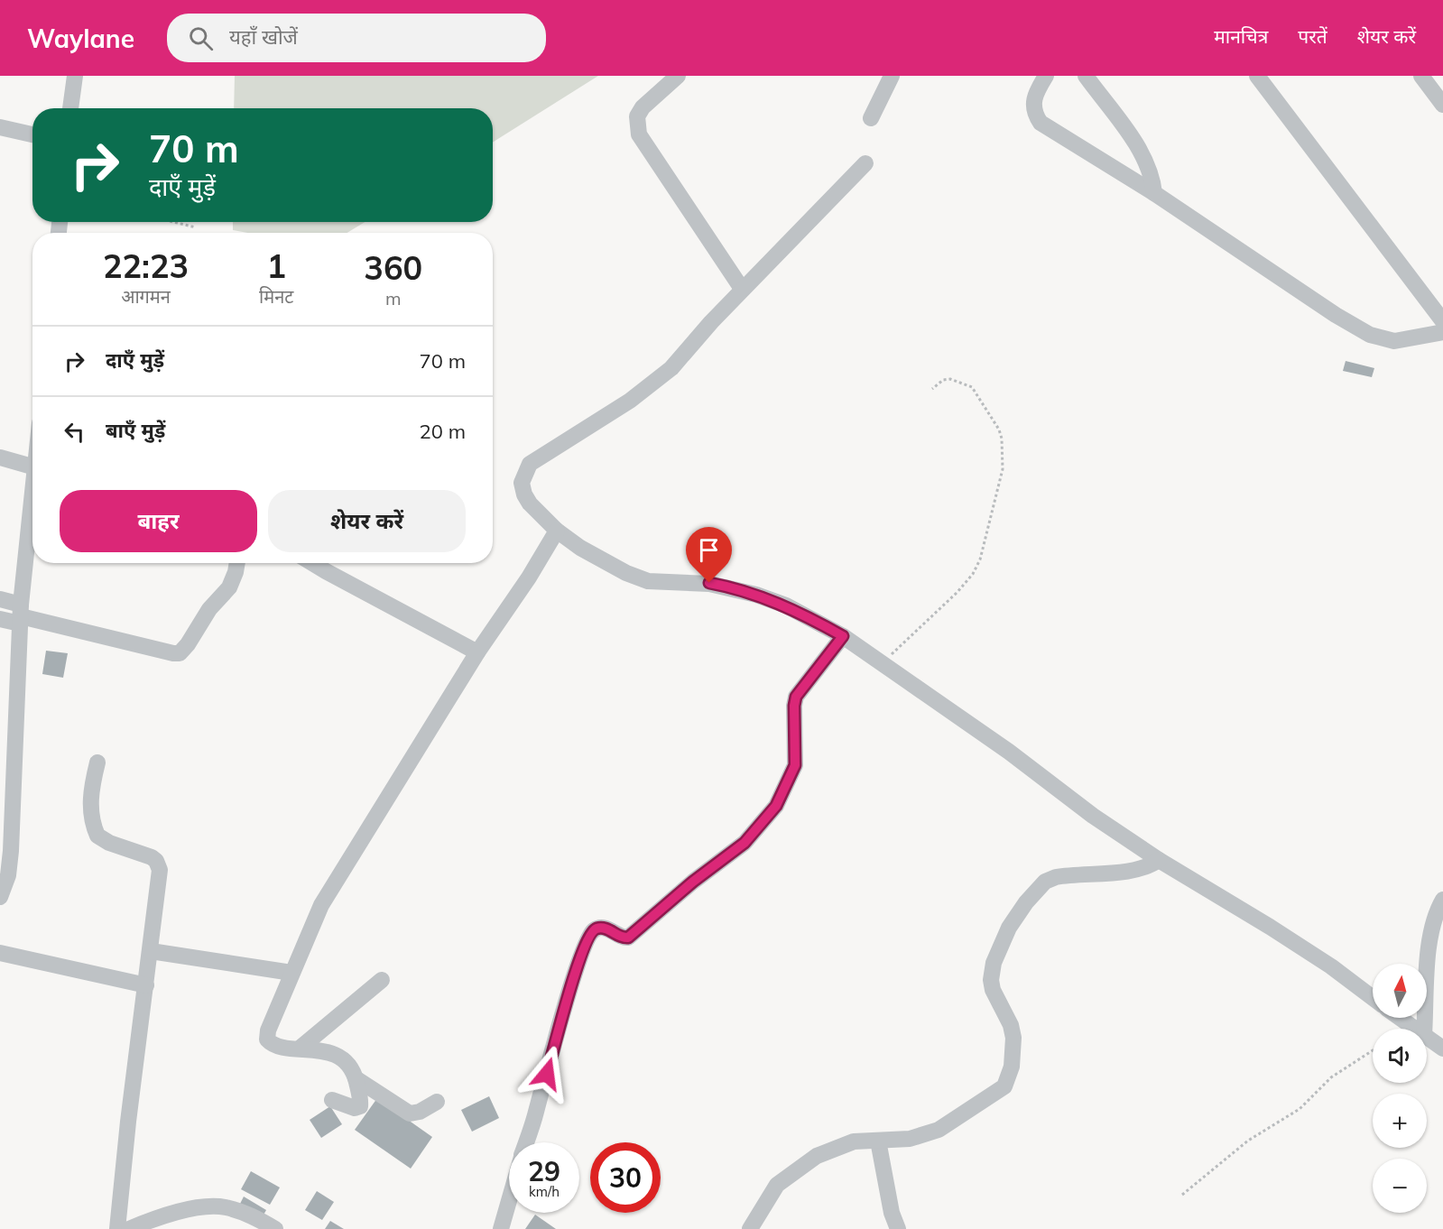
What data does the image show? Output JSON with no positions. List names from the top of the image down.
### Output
{
  "north": "top",
  "page": {
    "header": "Waylane",
    "search": "यहाँ खोजें",
    "nav": ["मानचित्र", "परतें", "शेयर करें"],
    "turn": ["70 m", "दाएँ मुड़ें"],
    "eta": [
      "22:23",
      "आगमन",
      "1",
      "मिनट",
      "360",
      "m"
    ],
    "list": [
      {
        "name": "दाएँ मुड़ें",
        "value": "70 m"
      },
      {
        "name": "बाएँ मुड़ें",
        "value": "20 m"
      }
    ],
    "buttons": ["बाहर", "शेयर करें"],
    "map_buttons": ["+", "−"],
    "speed": "29 km/h",
    "limit": "30"
  }
}
